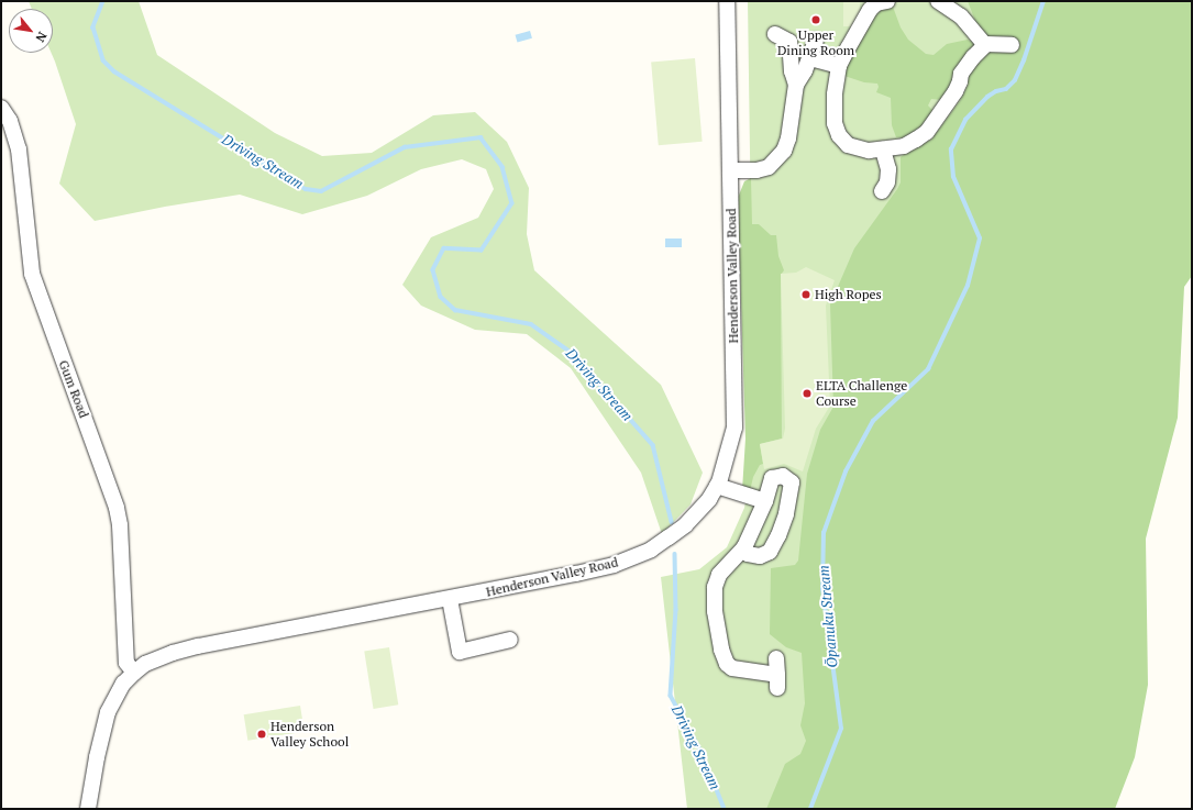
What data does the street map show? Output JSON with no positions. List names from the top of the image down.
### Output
{
  "streets": {
    "street": ["Henderson Valley Road", "Gum Road"]
  },
  "crossings": [
    ["Henderson Valley Road", "Gum Road"]
  ],
  "water": ["Driving Stream", "Ōpanuku Stream"],
  "places": [
    "Upper Dining Room",
    "High Ropes",
    "ELTA Challenge Course",
    "Henderson Valley School"
  ],
  "north": "bottom right"
}
